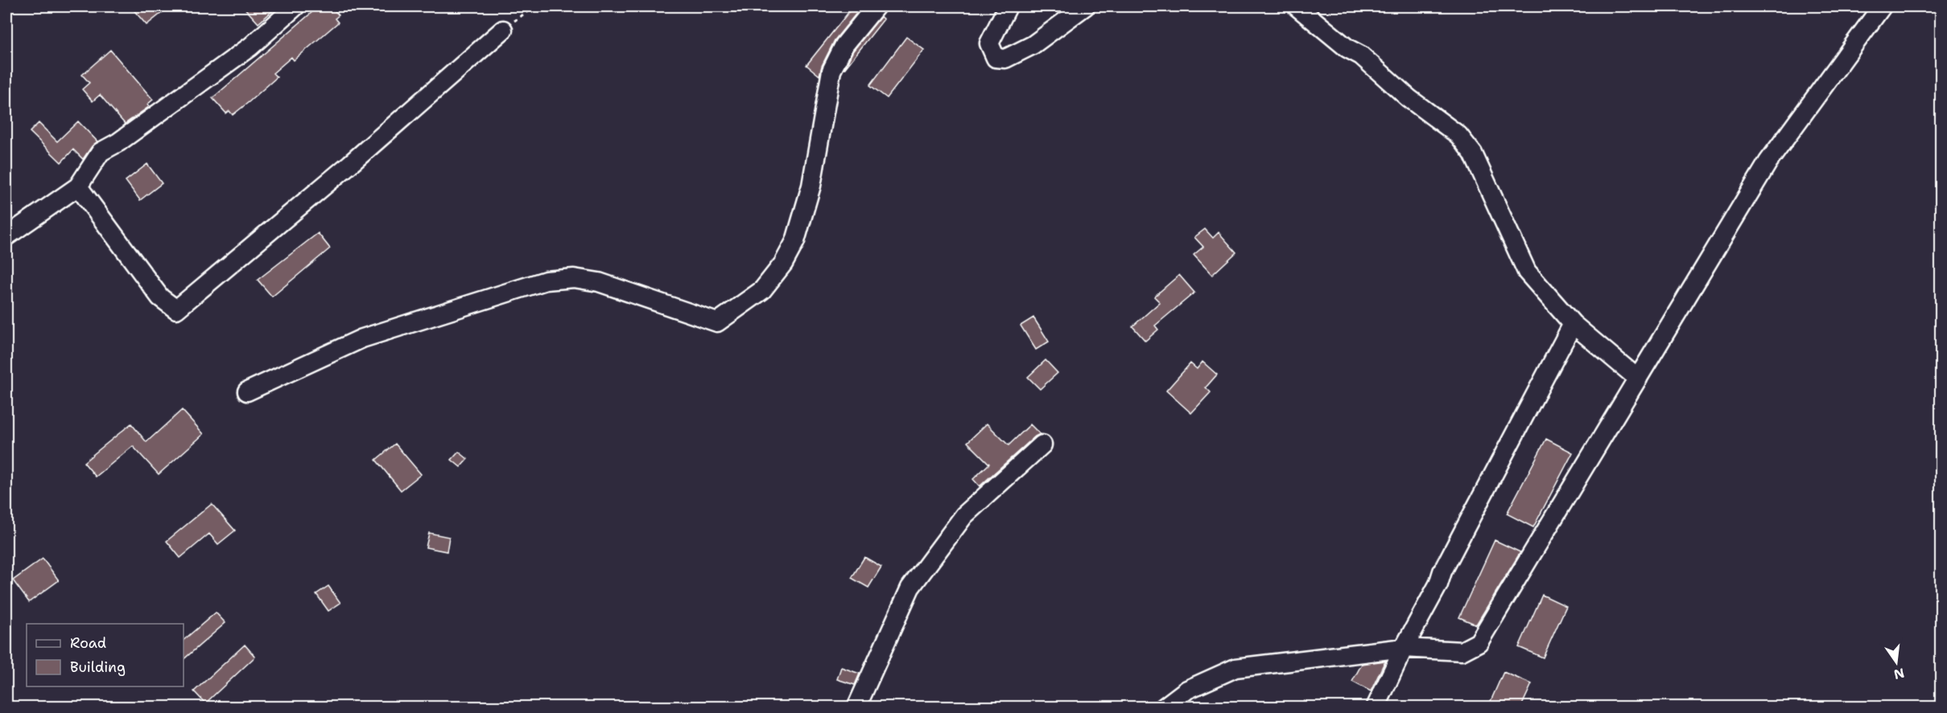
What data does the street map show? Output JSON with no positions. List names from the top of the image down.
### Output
{
  "legend": ["Road", "Building"],
  "north": "bottom"
}
